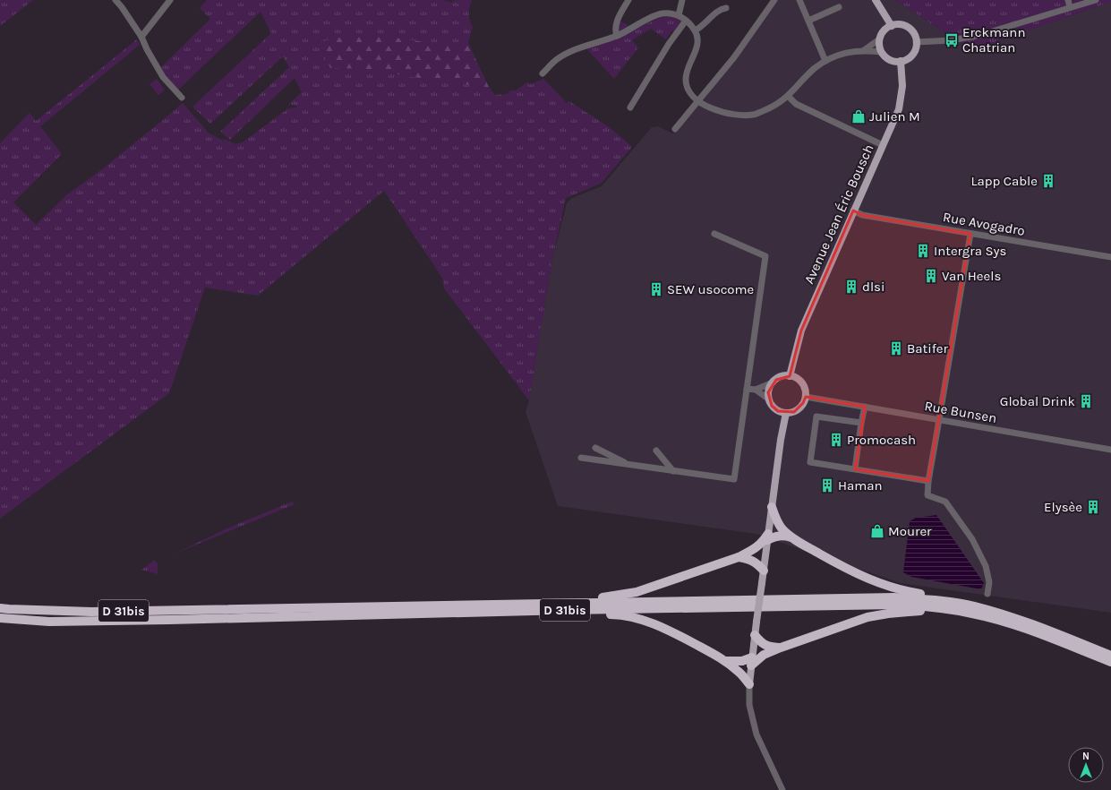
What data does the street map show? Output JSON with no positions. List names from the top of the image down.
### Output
{
  "streets": {
    "highway": ["D 31bis"],
    "main road": ["Avenue Jean Éric Bousch"],
    "street": ["Rue Avogadro", "Rue Bunsen"]
  },
  "crossings": [
    ["Avenue Jean Éric Bousch", "Rue Avogadro"],
    ["Avenue Jean Éric Bousch", "Rue Bunsen"]
  ],
  "places": {
    "bus stop": ["Erckmann Chatrian"],
    "shop": ["Julien M", "Mourer"],
    "building": [
      "Lapp Cable",
      "Intergra Sys",
      "Van Heels",
      "dlsi",
      "SEW usocome",
      "Batifer",
      "Global Drink",
      "Promocash",
      "Haman",
      "Elysèe"
    ]
  },
  "north": "top"
}
